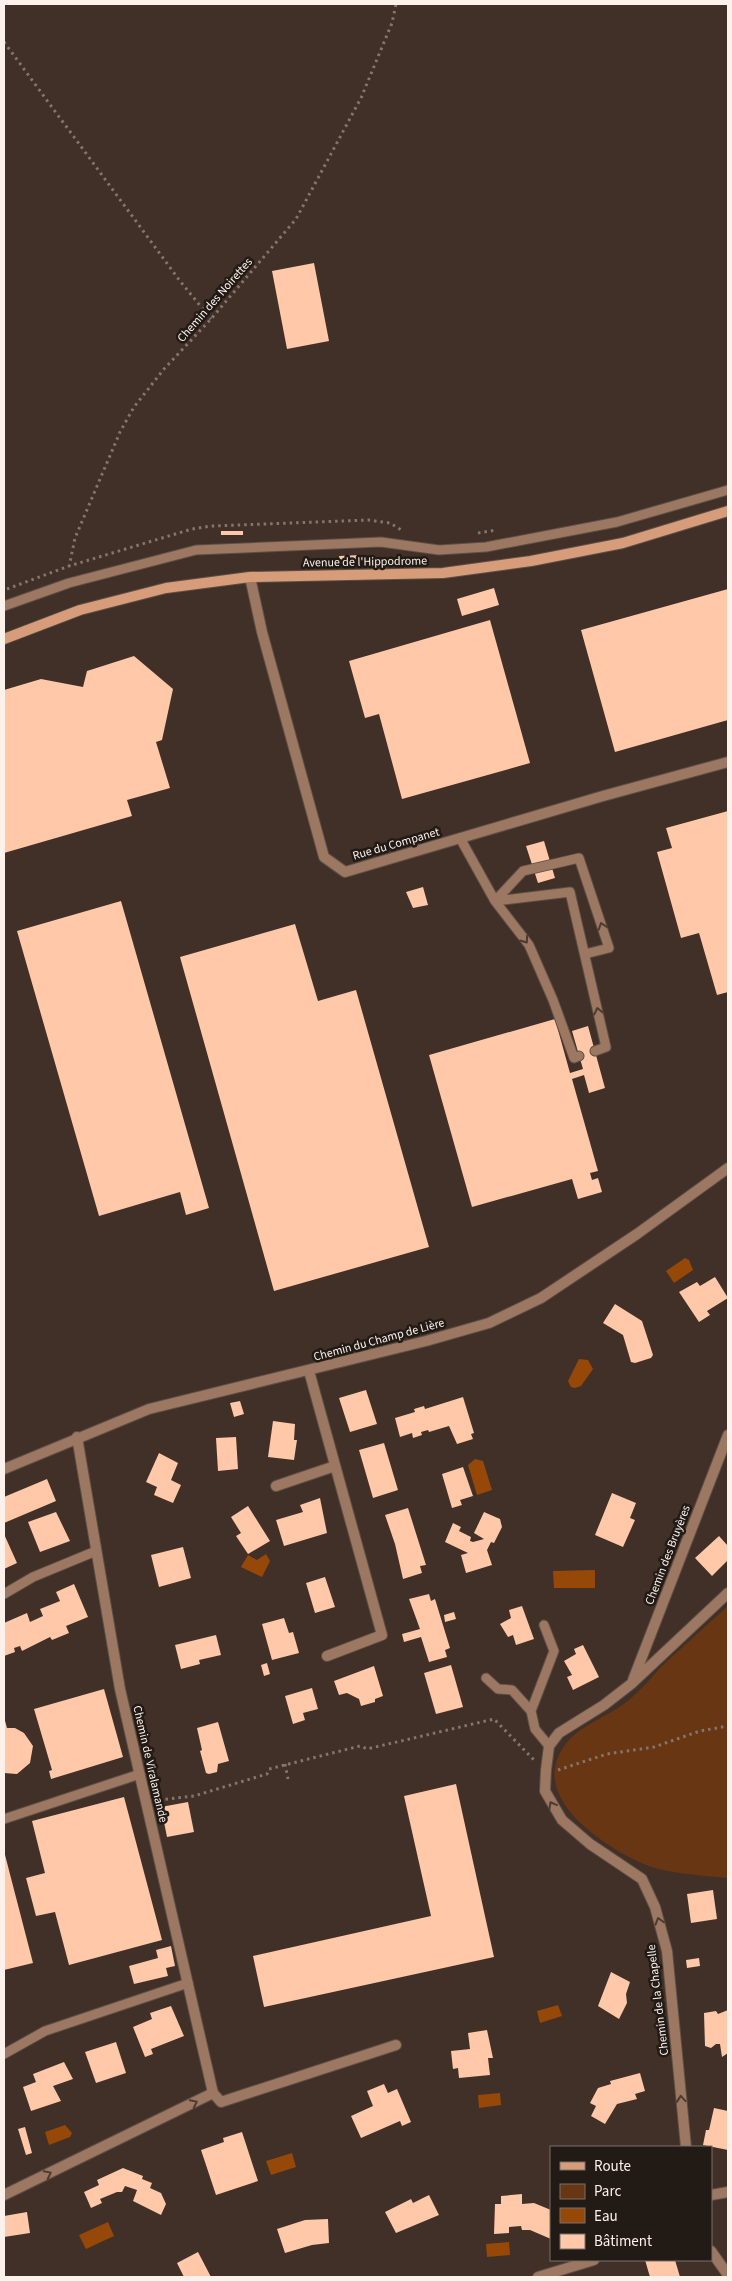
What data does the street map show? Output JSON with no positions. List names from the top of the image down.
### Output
{
  "streets": {
    "main road": ["Avenue de l'Hippodrome"],
    "street": [
      "Rue du Companet",
      "Chemin du Champ de Lière",
      "Chemin des Bruyères",
      "Chemin de Viralamande",
      "Chemin de la Chapelle"
    ],
    "path": ["Chemin des Noirettes"]
  },
  "crossings": [
    ["Chemin des Noirettes", "Avenue de l'Hippodrome"],
    ["Avenue de l'Hippodrome", "Rue du Companet"],
    ["Chemin du Champ de Lière", "Chemin de Viralamande"]
  ],
  "one_way": ["Chemin de la Chapelle"],
  "legend": [
    "Route",
    "Parc",
    "Eau",
    "Bâtiment"
  ]
}
